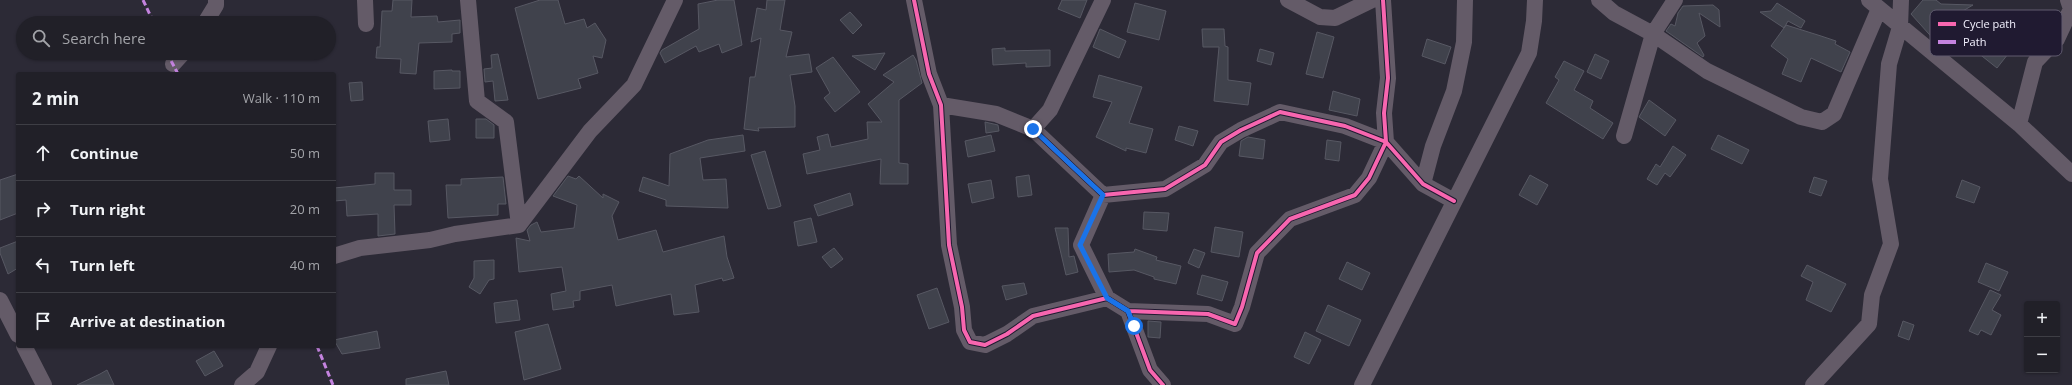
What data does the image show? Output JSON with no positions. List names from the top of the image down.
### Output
{
  "legend": ["Cycle path", "Path"],
  "page": {
    "search": "Search here",
    "heading": ["2 min", "Walk · 110 m"],
    "list": [
      ["Continue", "50 m"],
      ["Turn right", "20 m"],
      ["Turn left", "40 m"],
      "Arrive at destination"
    ],
    "map_buttons": ["+", "−"]
  }
}
